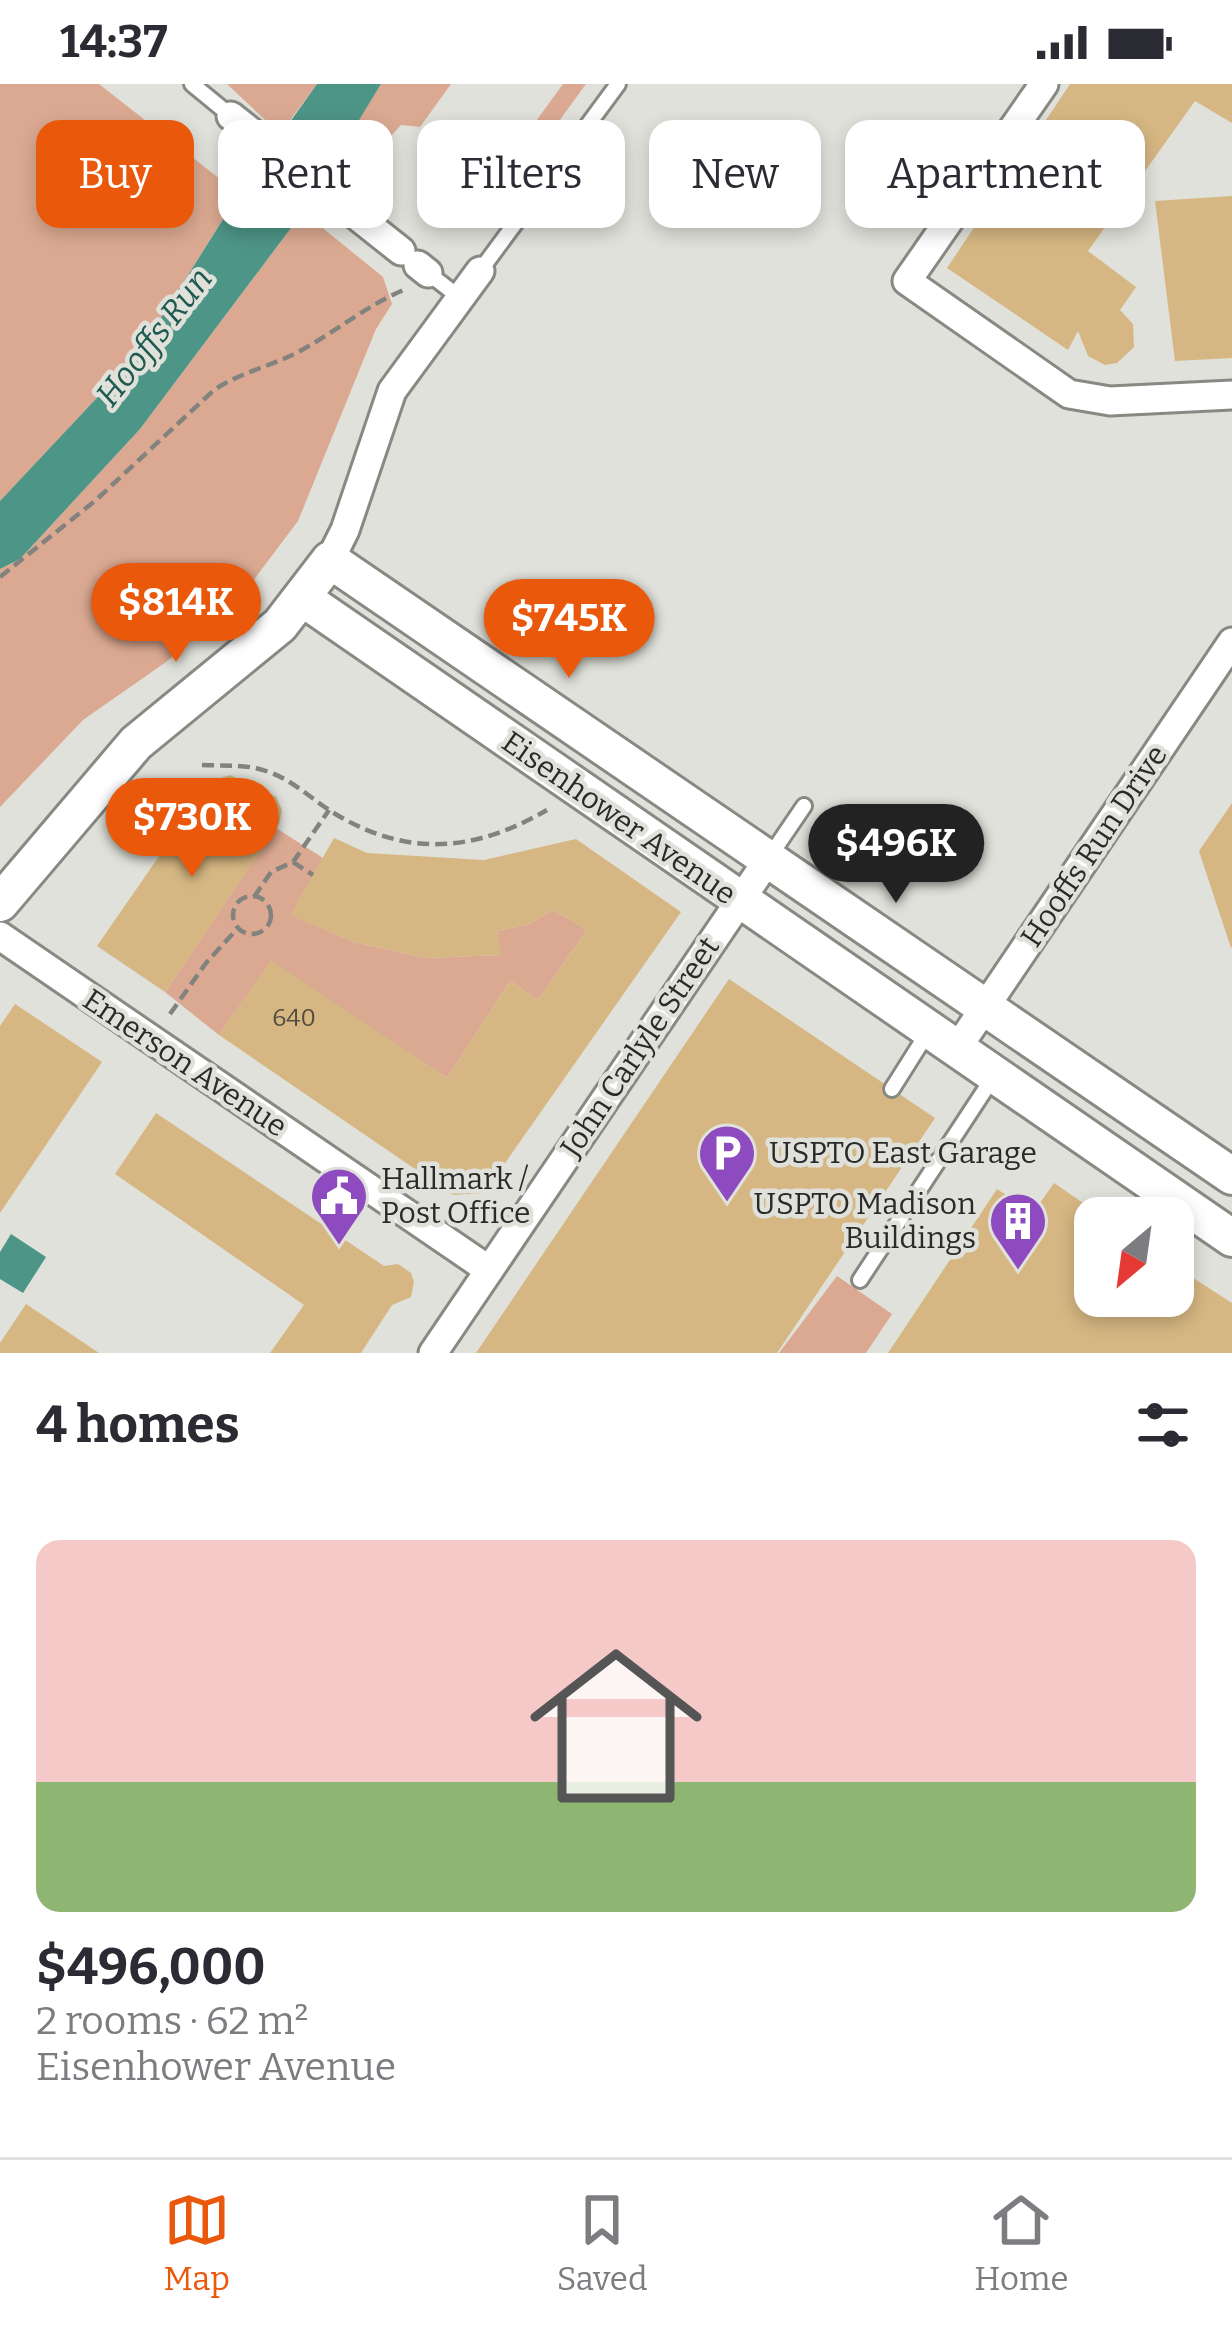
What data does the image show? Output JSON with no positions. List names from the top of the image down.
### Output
{
  "streets": {
    "main road": ["Eisenhower Avenue"],
    "street": ["Hooffs Run Drive", "John Carlyle Street", "Emerson Avenue"]
  },
  "crossings": [
    ["Eisenhower Avenue", "Hooffs Run Drive"],
    ["Eisenhower Avenue", "John Carlyle Street"],
    ["John Carlyle Street", "Emerson Avenue"]
  ],
  "water": ["Hooffs Run"],
  "places": {
    "parking": ["USPTO East Garage"],
    "public building": ["Hallmark / Post Office"],
    "building": ["USPTO Madison Buildings"]
  },
  "house_numbers": ["640"],
  "north": "bottom left",
  "page": {
    "status": "14:37",
    "chip": [
      "Buy",
      "Rent",
      "Filters",
      "New",
      "Apartment"
    ],
    "price": [
      "$814K",
      "$745K",
      "$730K",
      "$496K"
    ],
    "heading": "4 homes",
    "list": [
      {
        "name": "$496,000",
        "note": "2 rooms · 62 m² · Eisenhower Avenue"
      }
    ],
    "tabs": ["Map", "Saved", "Home"]
  }
}
